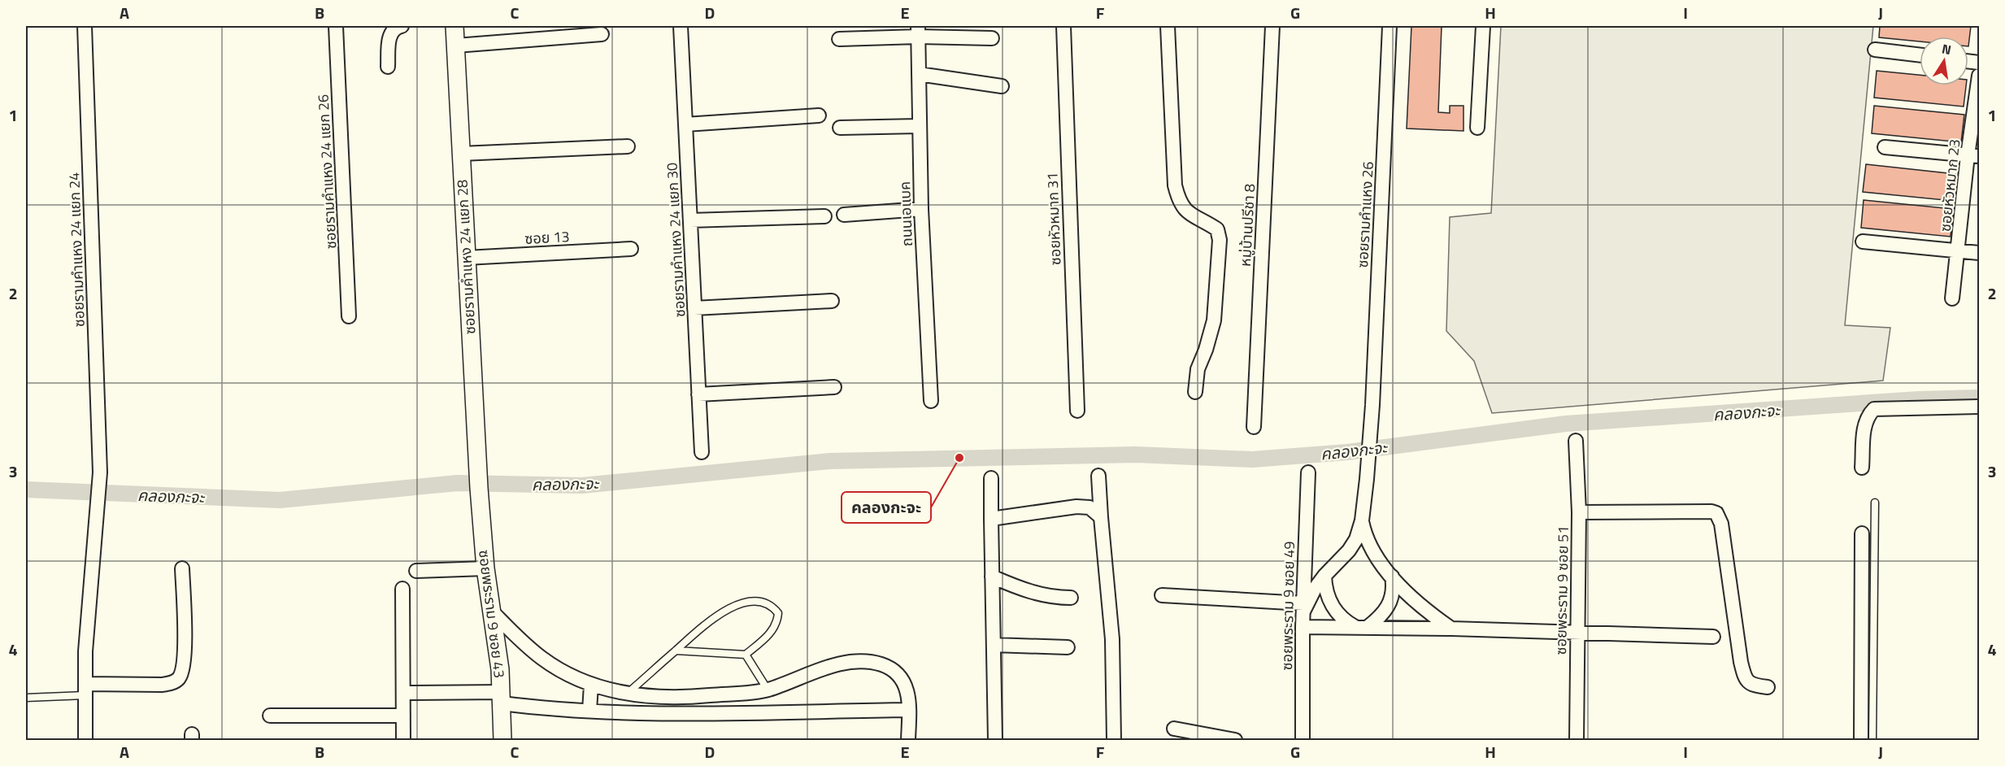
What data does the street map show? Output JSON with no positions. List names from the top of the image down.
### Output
{
  "streets": {
    "street": [
      "ซอยรามคำแหง 24 แยก 26",
      "ซอยหัวหมาก 23",
      "ถนนเอแบค",
      "ซอยรามคำแหง 26",
      "ซอยหัวหมาก 31",
      "หมู่บ้านปรีชา 8",
      "ซอย 13",
      "ซอยรามคำแหง 24 แยก 30",
      "ซอยรามคำแหง 24 แยก 24",
      "ซอยรามคำแหง 24 แยก 28",
      "ซอยพระราม 9 ซอย 51",
      "ซอยพระราม 9 ซอย 49",
      "ซอยพระราม 9 ซอย 43"
    ]
  },
  "crossings": [
    ["ซอย 13", "ซอยรามคำแหง 24 แยก 28"],
    ["ซอยรามคำแหง 24 แยก 28", "ซอยพระราม 9 ซอย 43"]
  ],
  "water": ["คลองกะจะ"],
  "places": ["คลองกะจะ"],
  "north": "top",
  "grid": {
    "columns": [
      "A",
      "B",
      "C",
      "D",
      "E",
      "F",
      "G",
      "H",
      "I",
      "J"
    ],
    "rows": [
      "1",
      "2",
      "3",
      "4"
    ]
  }
}
